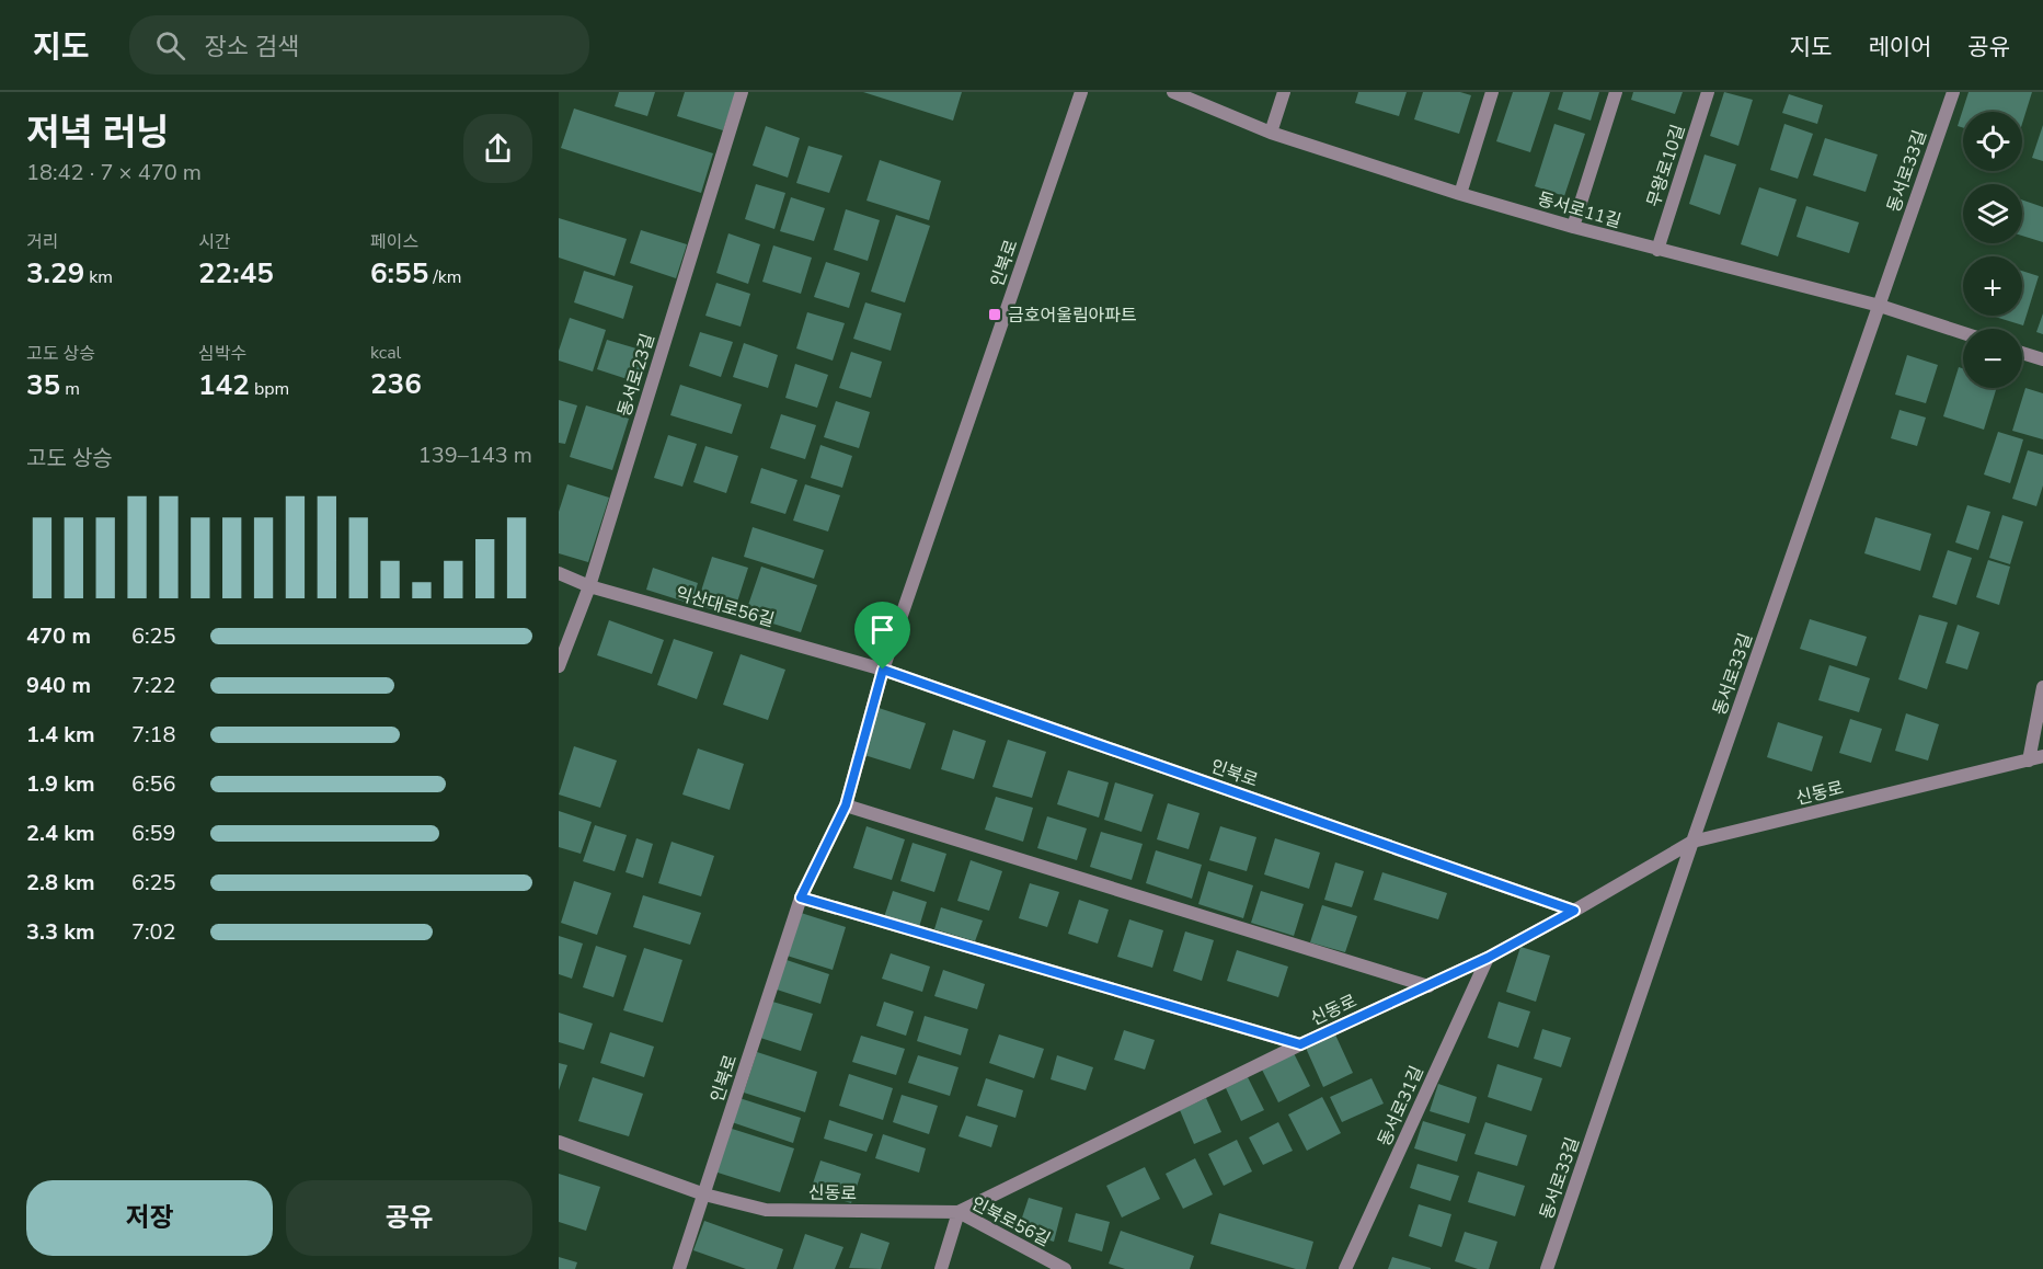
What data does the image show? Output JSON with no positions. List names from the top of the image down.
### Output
{
  "streets": {
    "street": [
      "무왕로10길",
      "동서로33길",
      "동서로11길",
      "인북로",
      "동서로23길",
      "익산대로56길",
      "신동로",
      "동서로31길",
      "인북로56길"
    ]
  },
  "crossings": [
    ["무왕로10길", "동서로11길"],
    ["동서로33길", "동서로11길"],
    ["동서로33길", "신동로"],
    ["인북로", "익산대로56길"],
    ["인북로", "신동로"],
    ["동서로23길", "익산대로56길"],
    ["신동로", "동서로31길"],
    ["신동로", "인북로56길"]
  ],
  "places": {
    "transit": ["금호어울림아파트"]
  },
  "page": {
    "header": "지도",
    "search": "장소 검색",
    "nav": ["지도", "레이어", "공유"],
    "heading": ["저녁 러닝", "18:42 · 7 × 470 m"],
    "map_buttons": ["+", "−"],
    "stats": [
      ["거리", "3.29 km"],
      ["시간", "22:45"],
      ["페이스", "6:55 /km"],
      ["고도 상승", "35 m"],
      ["심박수", "142 bpm"],
      ["kcal", "236"]
    ],
    "chart": ["고도 상승", "139–143 m"],
    "list": [
      {
        "name": "470 m",
        "note": "6:25"
      },
      {
        "name": "940 m",
        "note": "7:22"
      },
      {
        "name": "1.4 km",
        "note": "7:18"
      },
      {
        "name": "1.9 km",
        "note": "6:56"
      },
      {
        "name": "2.4 km",
        "note": "6:59"
      },
      {
        "name": "2.8 km",
        "note": "6:25"
      },
      {
        "name": "3.3 km",
        "note": "7:02"
      }
    ],
    "buttons": ["저장", "공유"]
  }
}
